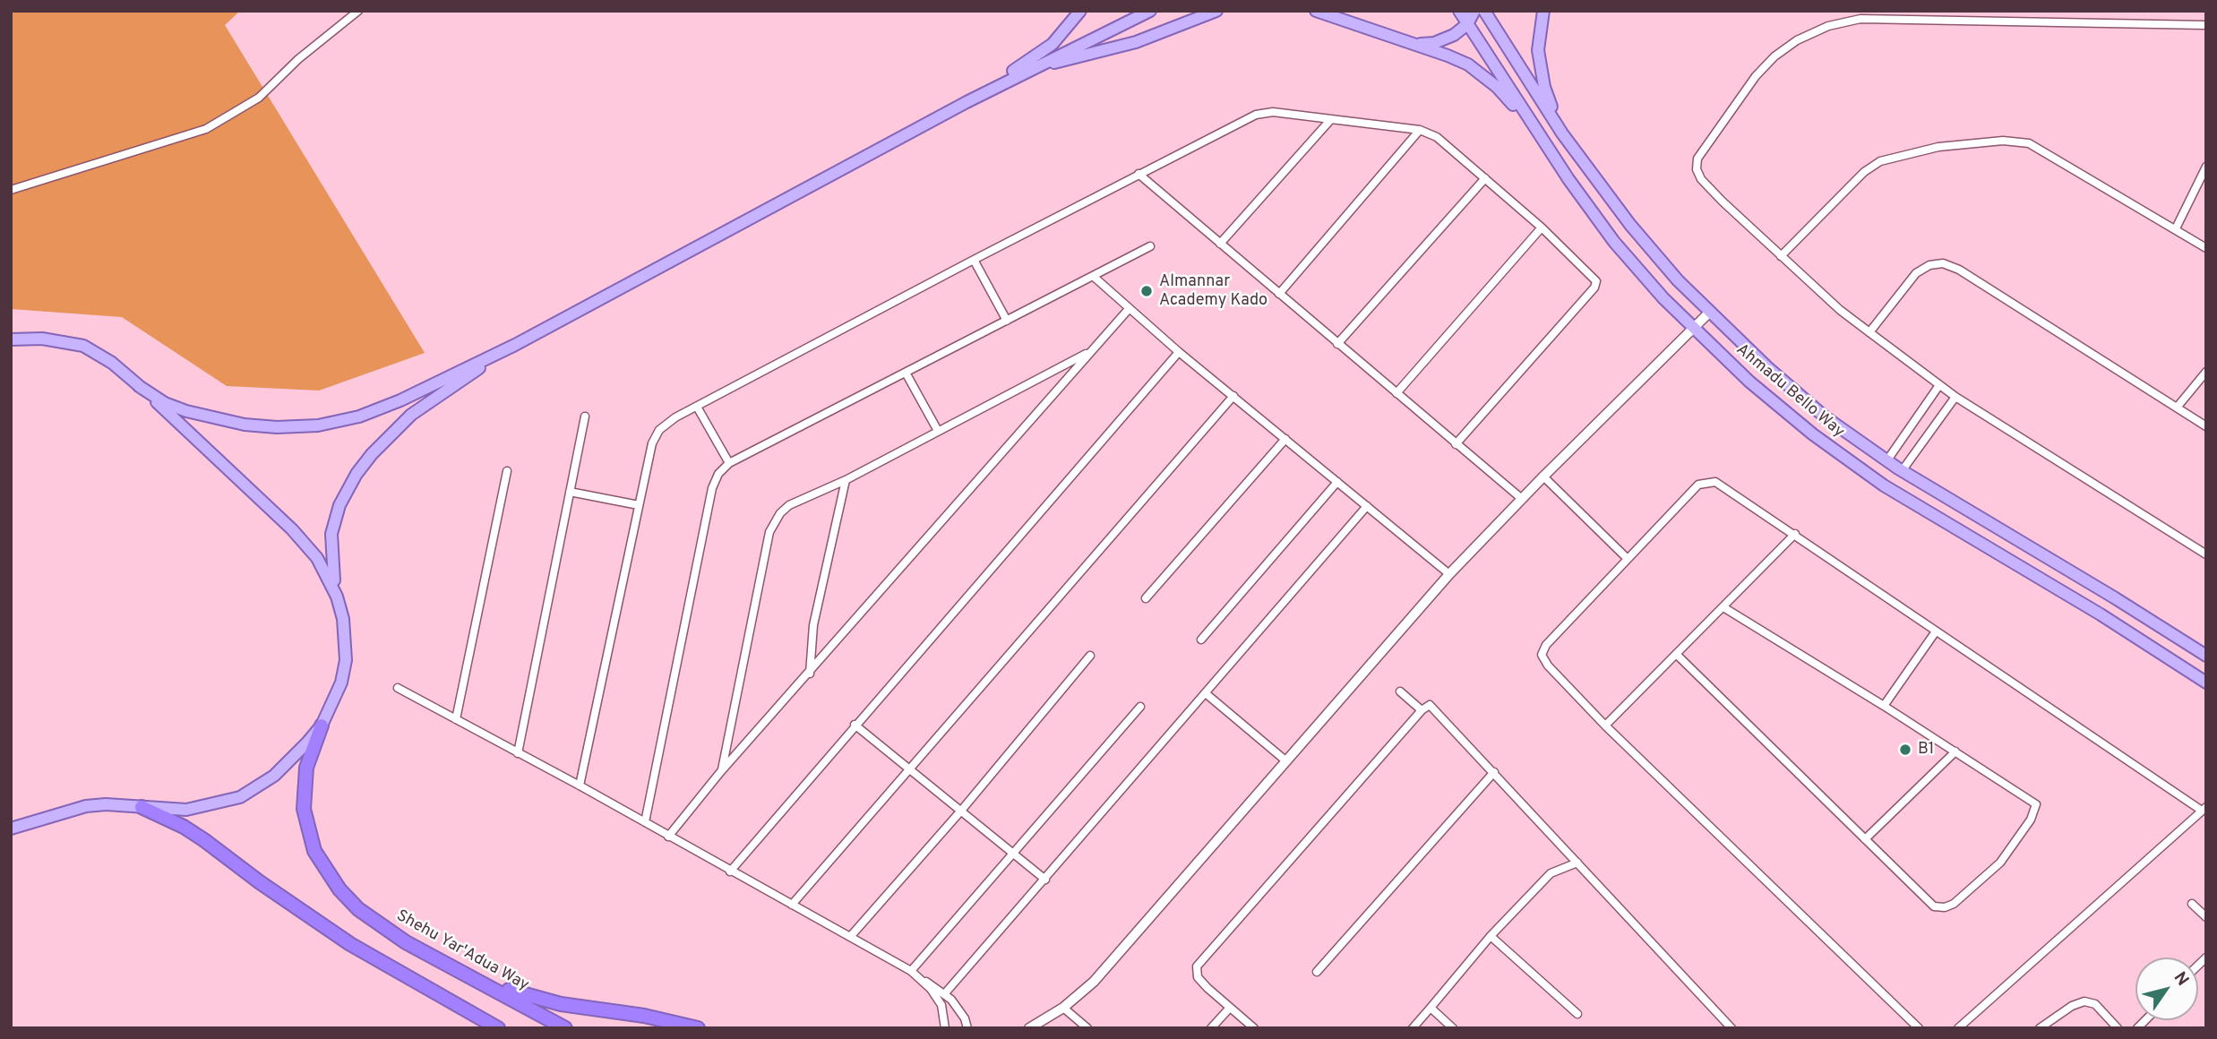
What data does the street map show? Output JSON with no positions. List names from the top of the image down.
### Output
{
  "streets": {
    "highway": ["Shehu Yar'Adua Way"],
    "main road": ["Ahmadu Bello Way"]
  },
  "places": ["Almannar Academy Kado", "B1"],
  "north": "top right"
}
